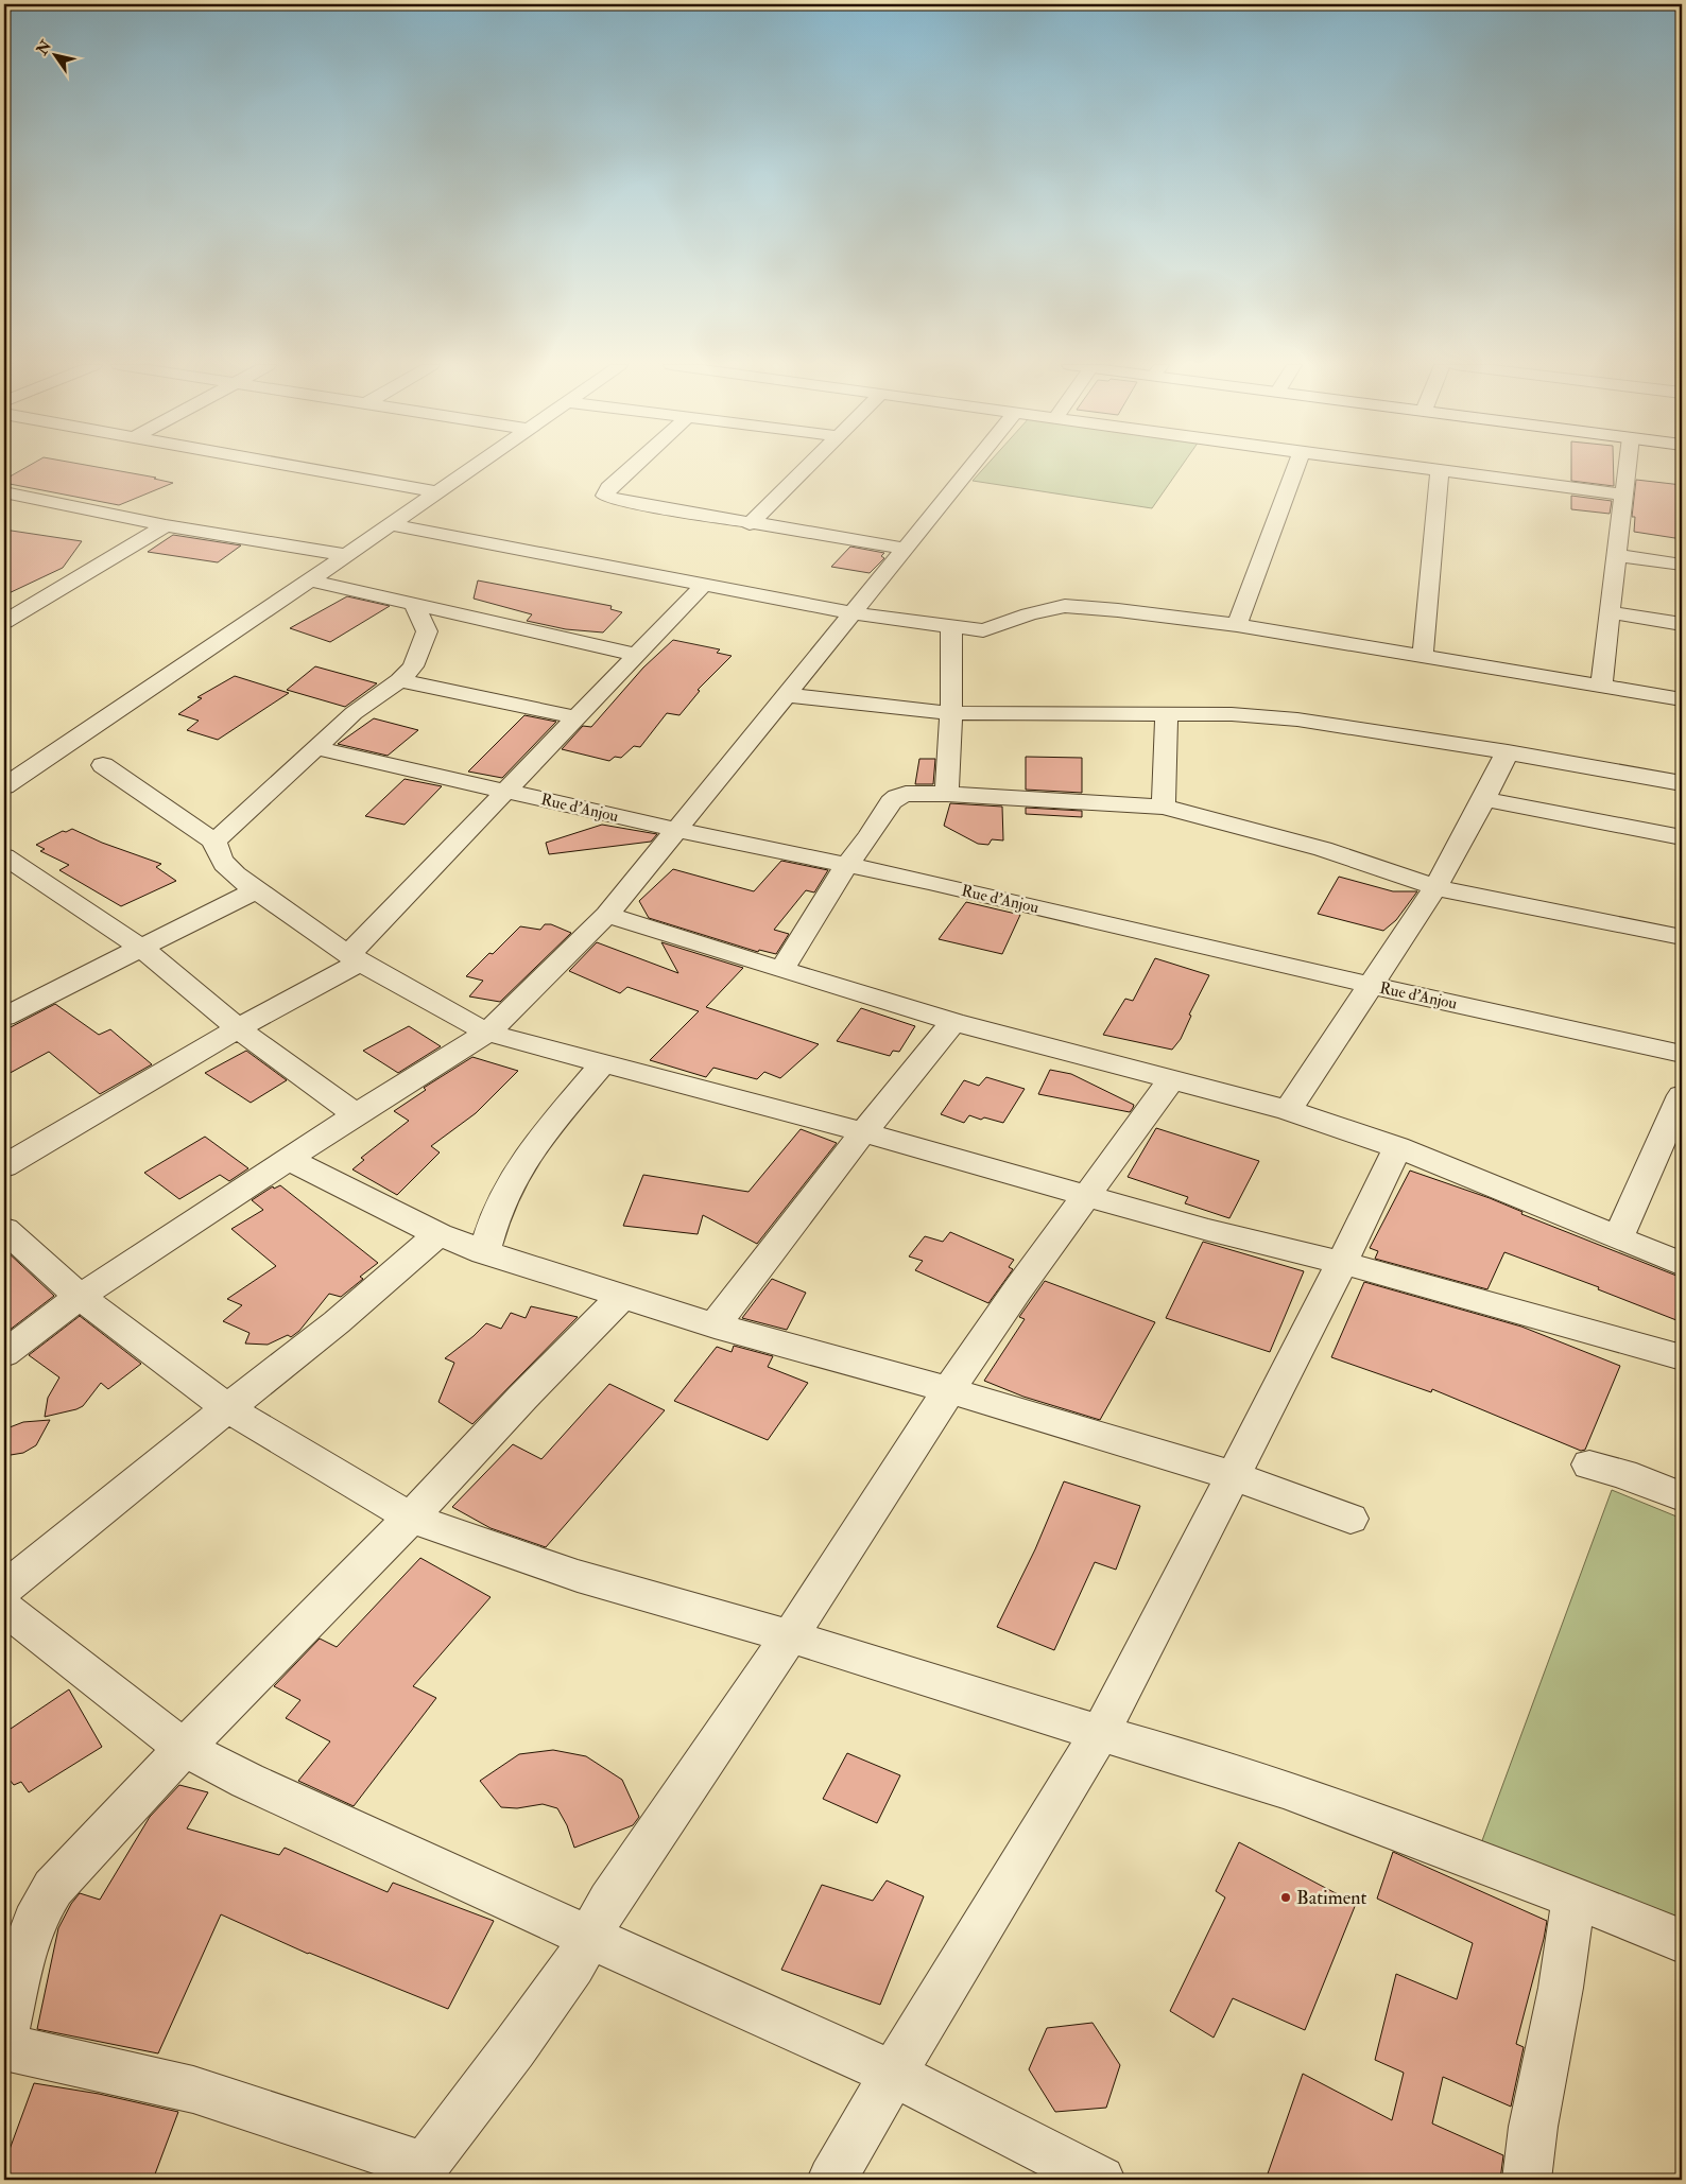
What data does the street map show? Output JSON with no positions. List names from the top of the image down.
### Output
{
  "streets": {
    "street": ["Rue d’Anjou"]
  },
  "places": ["Batiment"],
  "north": "top left"
}
